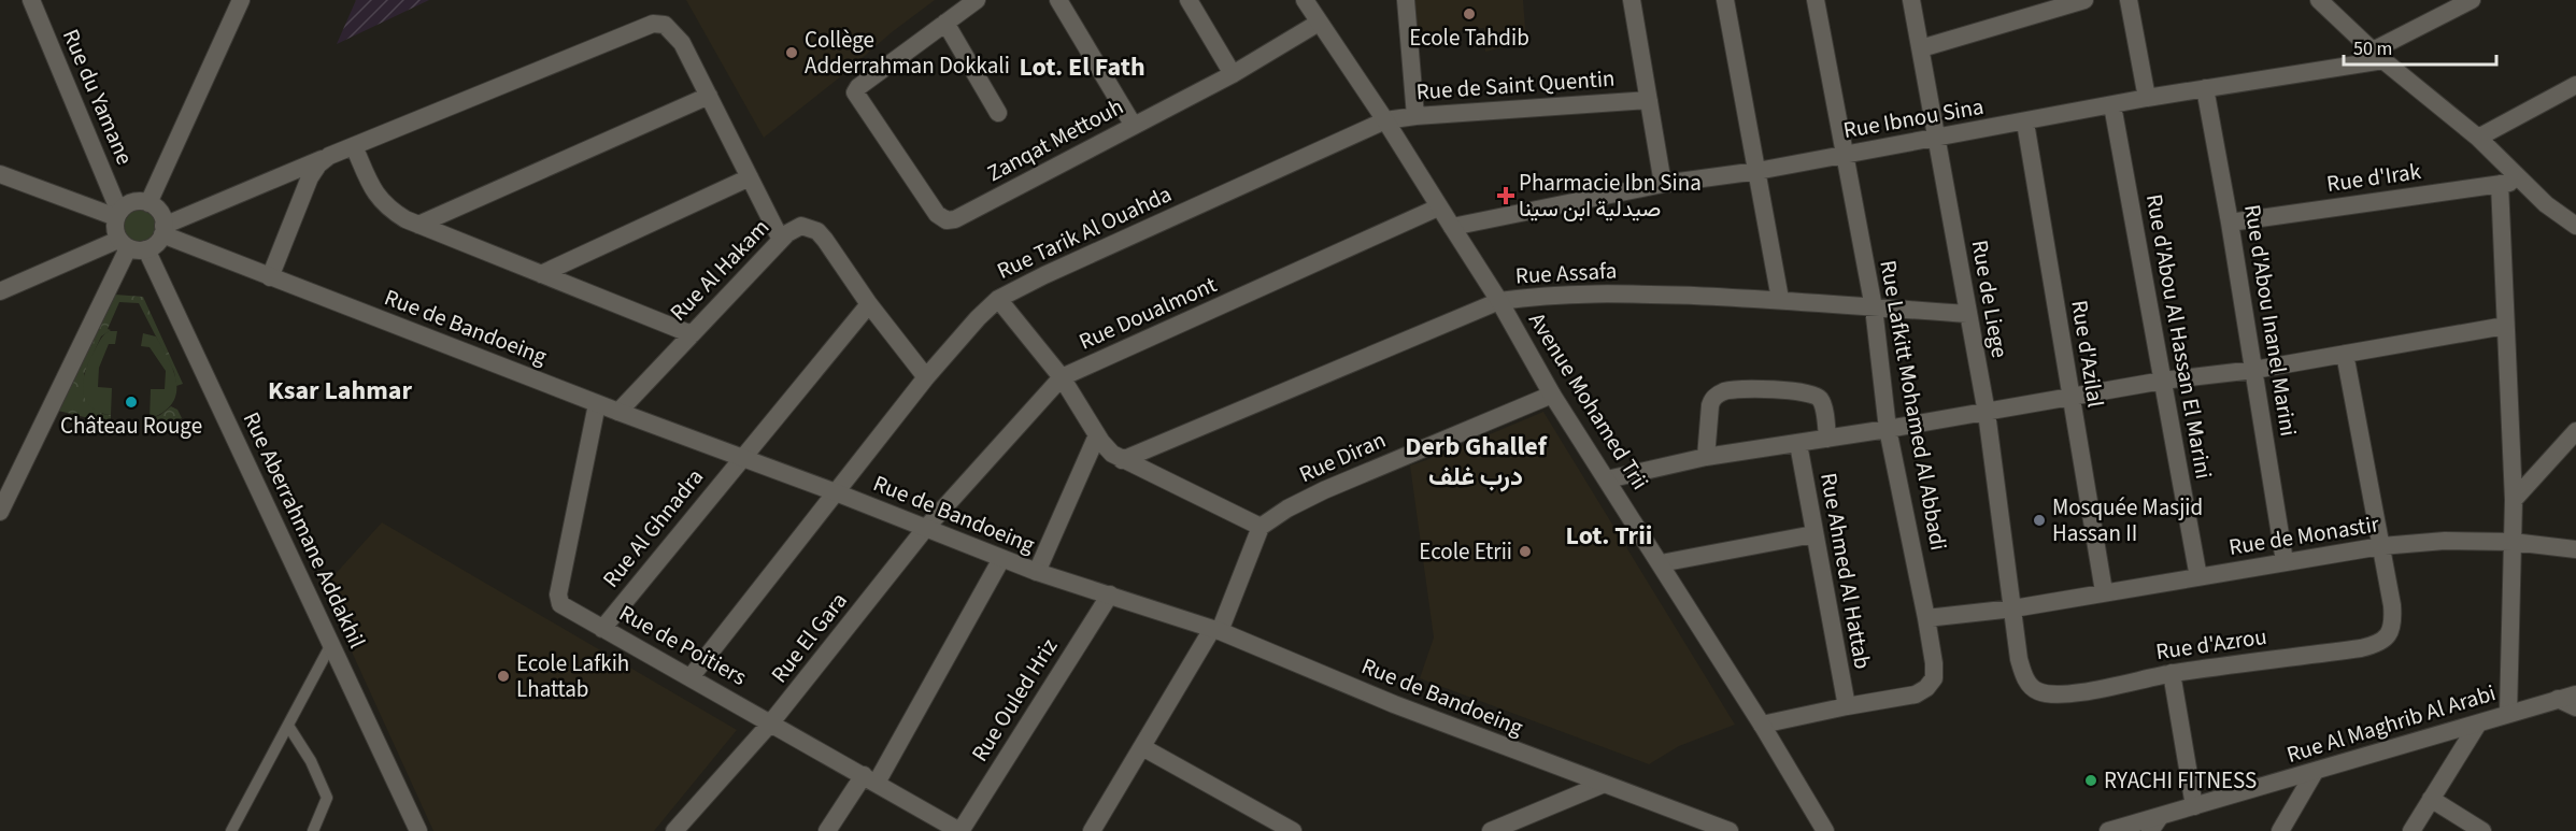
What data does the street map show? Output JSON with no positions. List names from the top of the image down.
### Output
{
  "streets": {
    "street": [
      "Rue de Saint Quentin",
      "Rue du Yamane",
      "Rue Ibnou Sina",
      "Zanqat Mettouh",
      "Rue d'Irak",
      "Rue Tarik Al Ouahda",
      "Rue Al Hakam",
      "Rue Assafa",
      "Rue de Liege",
      "Rue Doualmont",
      "Rue d'Abou Inanel Marini",
      "Rue de Bandoeing",
      "Rue d'Abou Al Hassan El Marini",
      "Rue d'Azilal",
      "Avenue Mohamed Trii",
      "Rue Lafkitt Mohamed Al Abbadi",
      "Rue Diran",
      "Rue Al Ghnadra",
      "Rue Aberrahmane Addakhil",
      "Rue de Monastir",
      "Rue Ahmed Al Hattab",
      "Rue El Gara",
      "Rue d'Azrou",
      "Rue de Poitiers",
      "Rue Ouled Hriz",
      "Rue Al Maghrib Al Arabi"
    ]
  },
  "crossings": [
    ["Rue de Saint Quentin", "Rue Tarik Al Ouahda"],
    ["Rue de Saint Quentin", "Avenue Mohamed Trii"],
    ["Rue du Yamane", "Rue de Bandoeing"],
    ["Rue du Yamane", "Rue Aberrahmane Addakhil"],
    ["Rue Ibnou Sina", "Rue de Liege"],
    ["Rue Ibnou Sina", "Rue d'Abou Inanel Marini"],
    ["Rue Ibnou Sina", "Rue d'Abou Al Hassan El Marini"],
    ["Rue Ibnou Sina", "Rue d'Azilal"],
    ["Rue Ibnou Sina", "Avenue Mohamed Trii"],
    ["Rue Ibnou Sina", "Rue Lafkitt Mohamed Al Abbadi"],
    ["Zanqat Mettouh", "Avenue Mohamed Trii"],
    ["Rue d'Irak", "Rue d'Abou Inanel Marini"],
    ["Rue Tarik Al Ouahda", "Rue Al Hakam"],
    ["Rue Tarik Al Ouahda", "Rue de Bandoeing"],
    ["Rue Tarik Al Ouahda", "Avenue Mohamed Trii"],
    ["Rue Tarik Al Ouahda", "Rue de Poitiers"],
    ["Rue Al Hakam", "Rue de Bandoeing"],
    ["Rue Al Hakam", "Rue Al Ghnadra"],
    ["Rue Assafa", "Rue de Liege"],
    ["Rue Assafa", "Avenue Mohamed Trii"],
    ["Rue Assafa", "Rue Lafkitt Mohamed Al Abbadi"],
    ["Rue de Liege", "Rue de Monastir"],
    ["Rue de Liege", "Rue d'Azrou"],
    ["Rue Doualmont", "Rue de Bandoeing"],
    ["Rue Doualmont", "Avenue Mohamed Trii"],
    ["Rue Doualmont", "Rue El Gara"],
    ["Rue d'Abou Inanel Marini", "Rue de Monastir"],
    ["Rue de Bandoeing", "Rue Al Ghnadra"],
    ["Rue de Bandoeing", "Rue Aberrahmane Addakhil"],
    ["Rue de Bandoeing", "Rue El Gara"],
    ["Rue de Bandoeing", "Rue de Poitiers"],
    ["Rue de Bandoeing", "Rue Ouled Hriz"],
    ["Rue d'Abou Al Hassan El Marini", "Rue de Monastir"],
    ["Rue d'Azilal", "Rue de Monastir"],
    ["Avenue Mohamed Trii", "Rue Lafkitt Mohamed Al Abbadi"],
    ["Avenue Mohamed Trii", "Rue Diran"],
    ["Rue Lafkitt Mohamed Al Abbadi", "Rue de Monastir"],
    ["Rue Lafkitt Mohamed Al Abbadi", "Rue Ahmed Al Hattab"],
    ["Rue Al Ghnadra", "Rue de Poitiers"],
    ["Rue de Monastir", "Rue d'Azrou"],
    ["Rue El Gara", "Rue de Poitiers"],
    ["Rue de Poitiers", "Rue Ouled Hriz"]
  ],
  "districts": [
    "Lot. El Fath",
    "Ksar Lahmar",
    "Derb Ghallef درب غلف",
    "Lot. Trii"
  ],
  "places": {
    "other": [
      "Ecole Tahdib",
      "Collège Adderrahman Dokkali",
      "Château Rouge",
      "Mosquée Masjid Hassan II",
      "Ecole Etrii",
      "Ecole Lafkih Lhattab",
      "RYACHI FITNESS"
    ],
    "health": ["Pharmacie Ibn Sina صيدلية ابن سينا"]
  },
  "scale_bar": "50 m"
}
